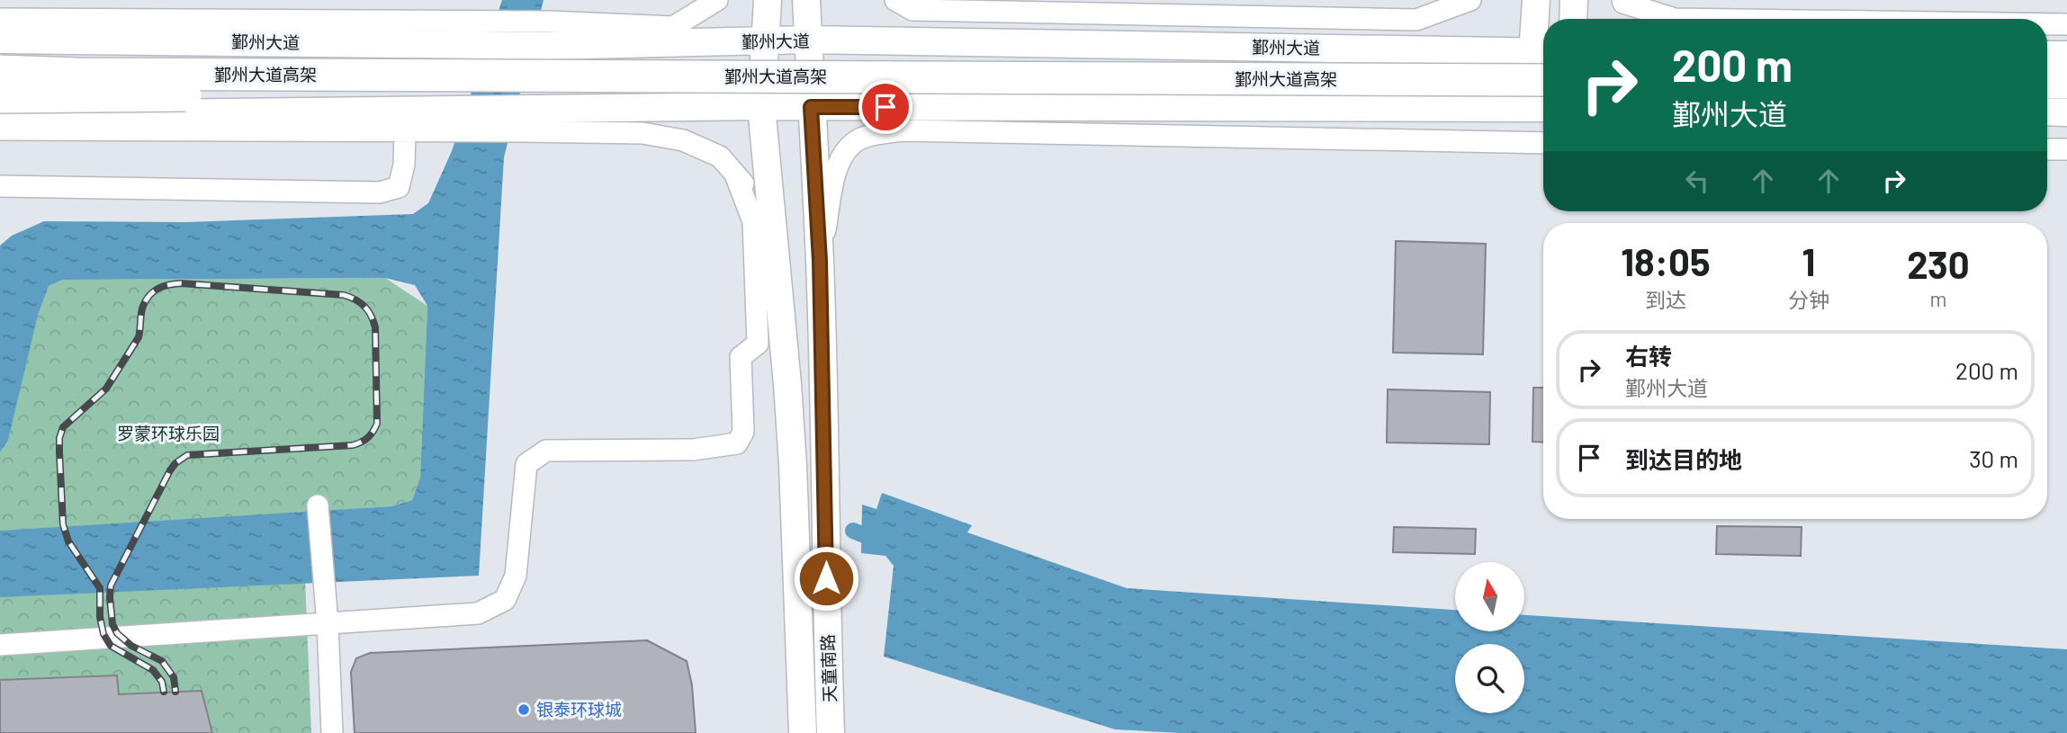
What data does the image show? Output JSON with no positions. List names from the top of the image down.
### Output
{
  "streets": {
    "highway": ["鄞州大道高架"],
    "main road": ["鄞州大道", "天童南路"]
  },
  "crossings": [
    ["鄞州大道", "天童南路"]
  ],
  "parks": ["罗蒙环球乐园"],
  "places": ["银泰环球城"],
  "north": "top",
  "page": {
    "turn": ["200 m", "鄞州大道"],
    "eta": [
      "18:05",
      "到达",
      "1",
      "分钟",
      "230",
      "m"
    ],
    "list": [
      {
        "name": "右转",
        "note": "鄞州大道",
        "value": "200 m"
      },
      {
        "name": "到达目的地",
        "value": "30 m"
      }
    ]
  }
}
